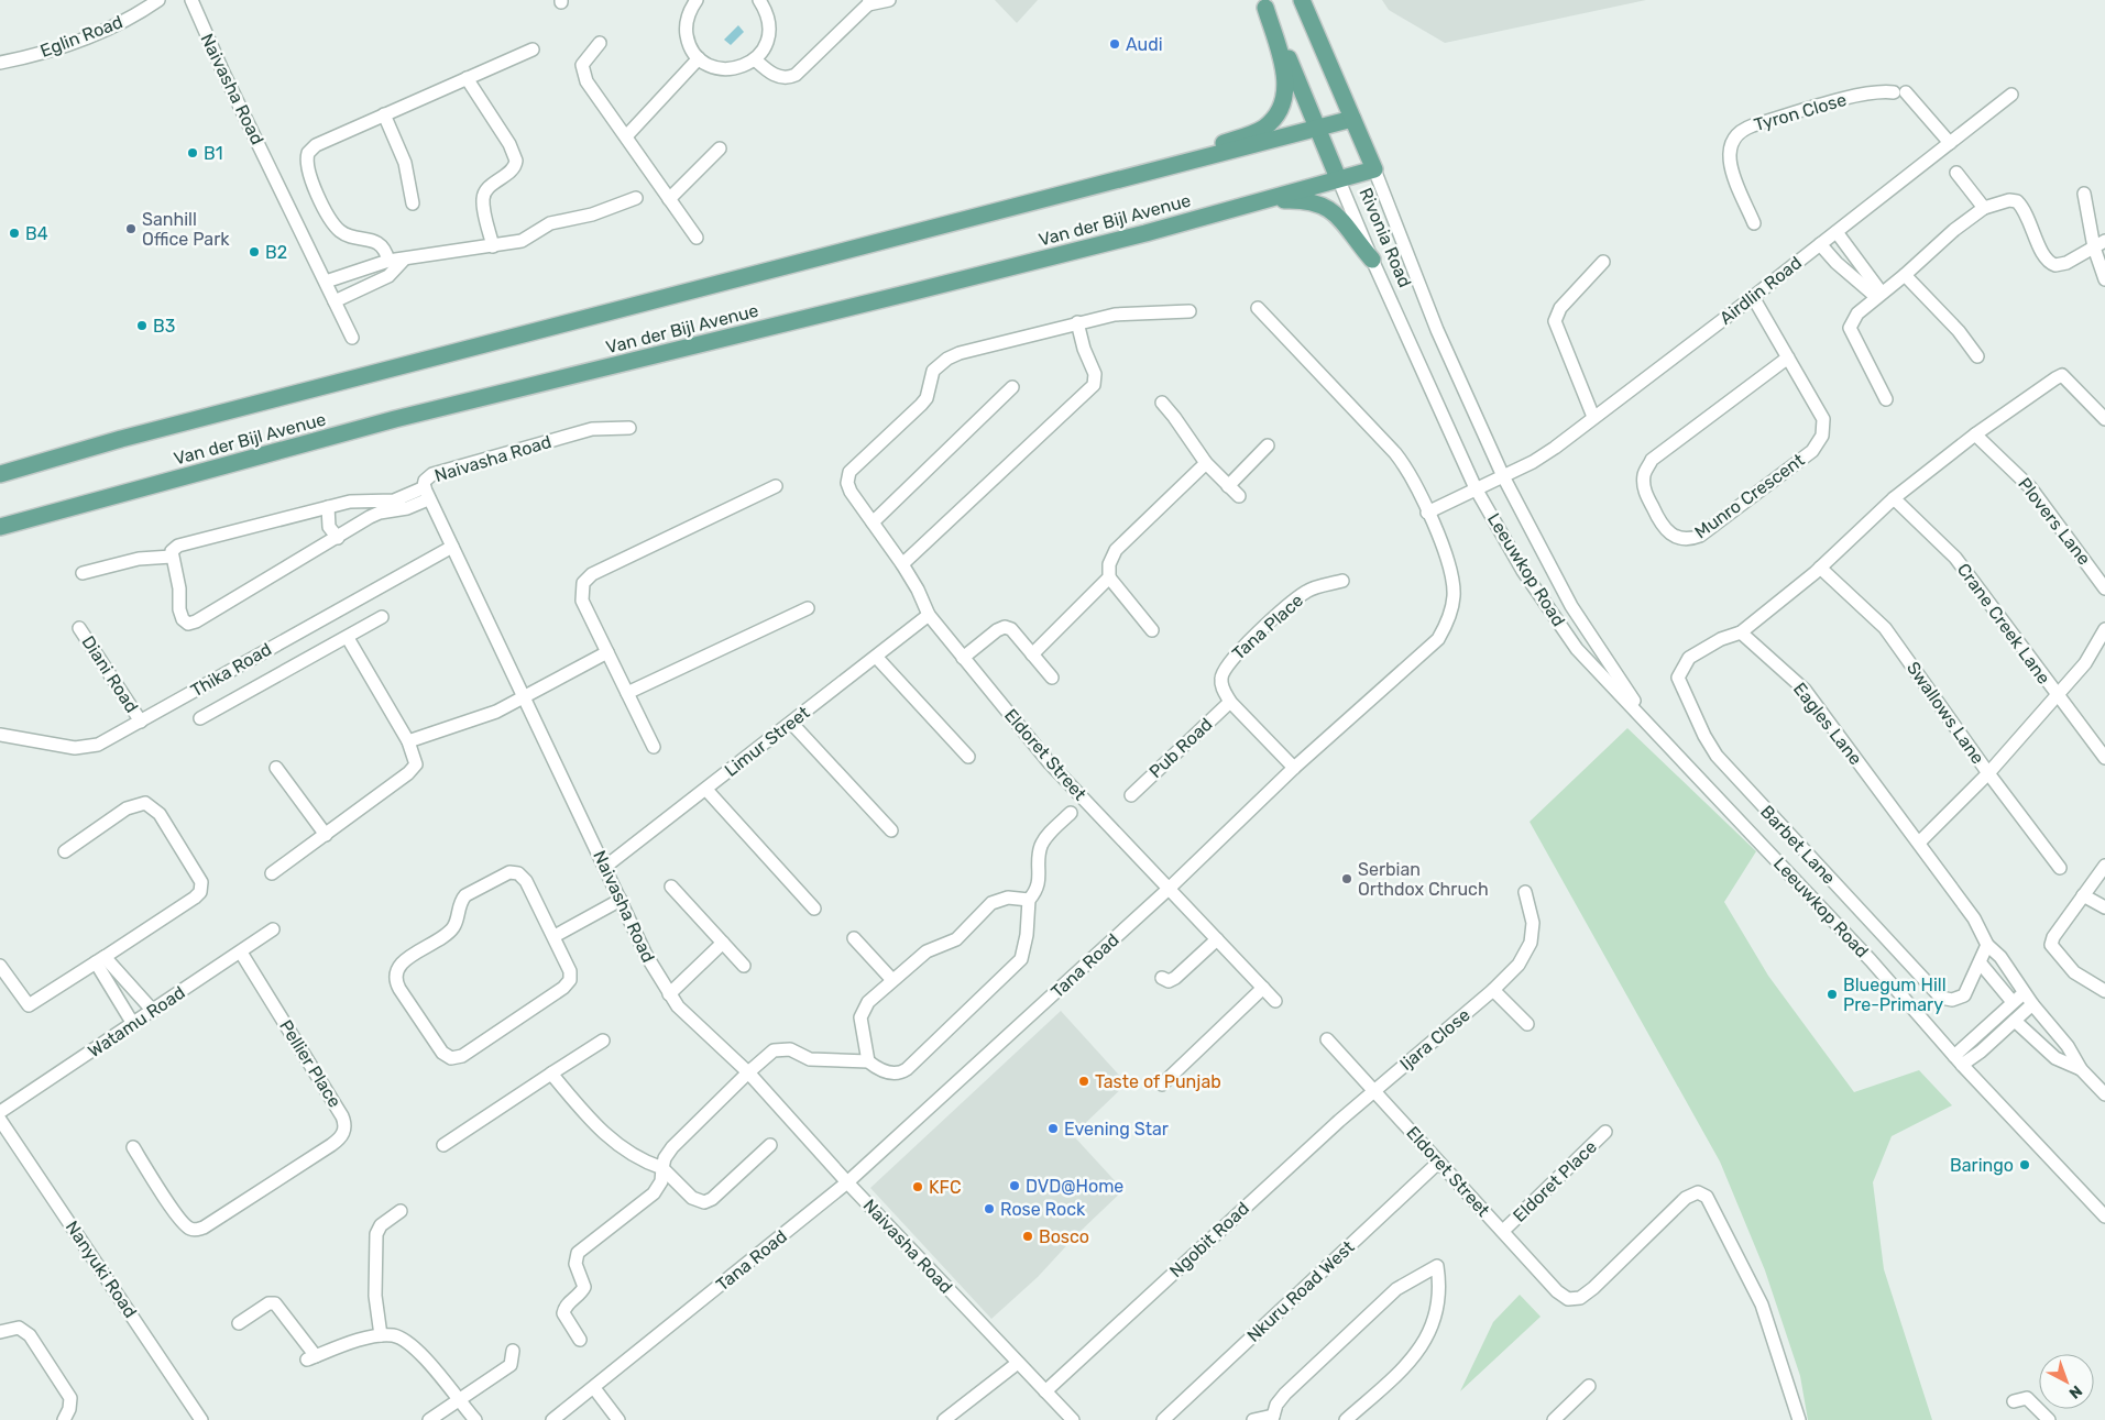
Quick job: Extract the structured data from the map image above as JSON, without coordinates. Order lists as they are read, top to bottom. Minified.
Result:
{"streets":{"main road":["Van der Bijl Avenue","Rivonia Road"],"street":["Eglin Road","Naivasha Road","Tyron Close","Airdlin Road","Munro Crescent","Plovers Lane","Leeuwkop Road","Crane Creek Lane","Tana Place","Thika Road","Diani Road","Swallows Lane","Eagles Lane","Limur Street","Pub Road","Eldoret Street","Barbet Lane","Tana Road","Watamu Road","Ijara Close","Pellier Place","Eldoret Place","Ngobit Road","Nanyuki Road","Nkuru Road West"]},"crossings":[["Naivasha Road","Thika Road"],["Naivasha Road","Limur Street"],["Naivasha Road","Tana Road"],["Naivasha Road","Ngobit Road"],["Tyron Close","Airdlin Road"],["Van der Bijl Avenue","Rivonia Road"],["Rivonia Road","Airdlin Road"],["Rivonia Road","Leeuwkop Road"],["Airdlin Road","Munro Crescent"],["Airdlin Road","Leeuwkop Road"],["Tana Place","Pub Road"],["Tana Place","Tana Road"],["Thika Road","Diani Road"],["Eagles Lane","Barbet Lane"],["Limur Street","Eldoret Street"],["Eldoret Street","Tana Road"],["Eldoret Street","Ijara Close"],["Eldoret Street","Eldoret Place"],["Eldoret Street","Ngobit Road"],["Eldoret Street","Nkuru Road West"],["Watamu Road","Pellier Place"],["Ijara Close","Ngobit Road"]],"places":["Audi","B1","Sanhill Office Park","B4","B2","B3","Serbian Orthdox Chruch","Bluegum Hill Pre-Primary","Taste of Punjab","Evening Star","Baringo","DVD@Home","KFC","Rose Rock","Bosco"],"north":"bottom right"}
